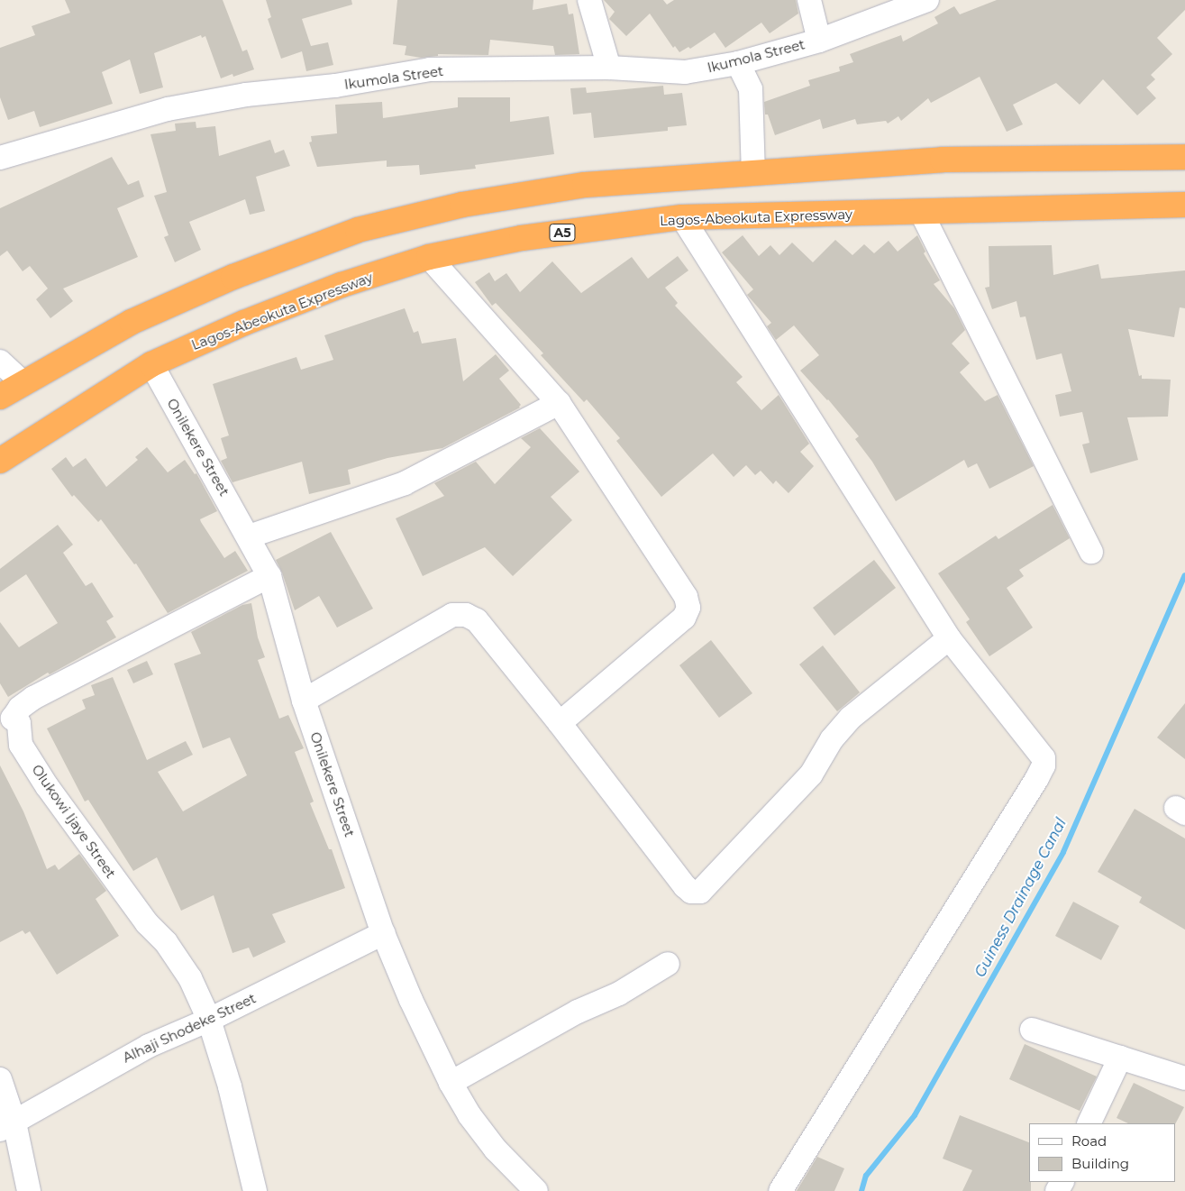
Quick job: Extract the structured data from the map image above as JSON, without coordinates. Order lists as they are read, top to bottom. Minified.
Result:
{"streets":{"highway":["Lagos-Abeokuta Expressway","A5"],"street":["Ikumola Street","Onilekere Street","Olukowi Ijaye Street","Alhaji Shodeke Street"]},"crossings":[["Lagos-Abeokuta Expressway","Onilekere Street"],["Onilekere Street","Olukowi Ijaye Street"],["Onilekere Street","Alhaji Shodeke Street"],["Olukowi Ijaye Street","Alhaji Shodeke Street"]],"water":["Guiness Drainage Canal"],"legend":["Road","Building"]}
